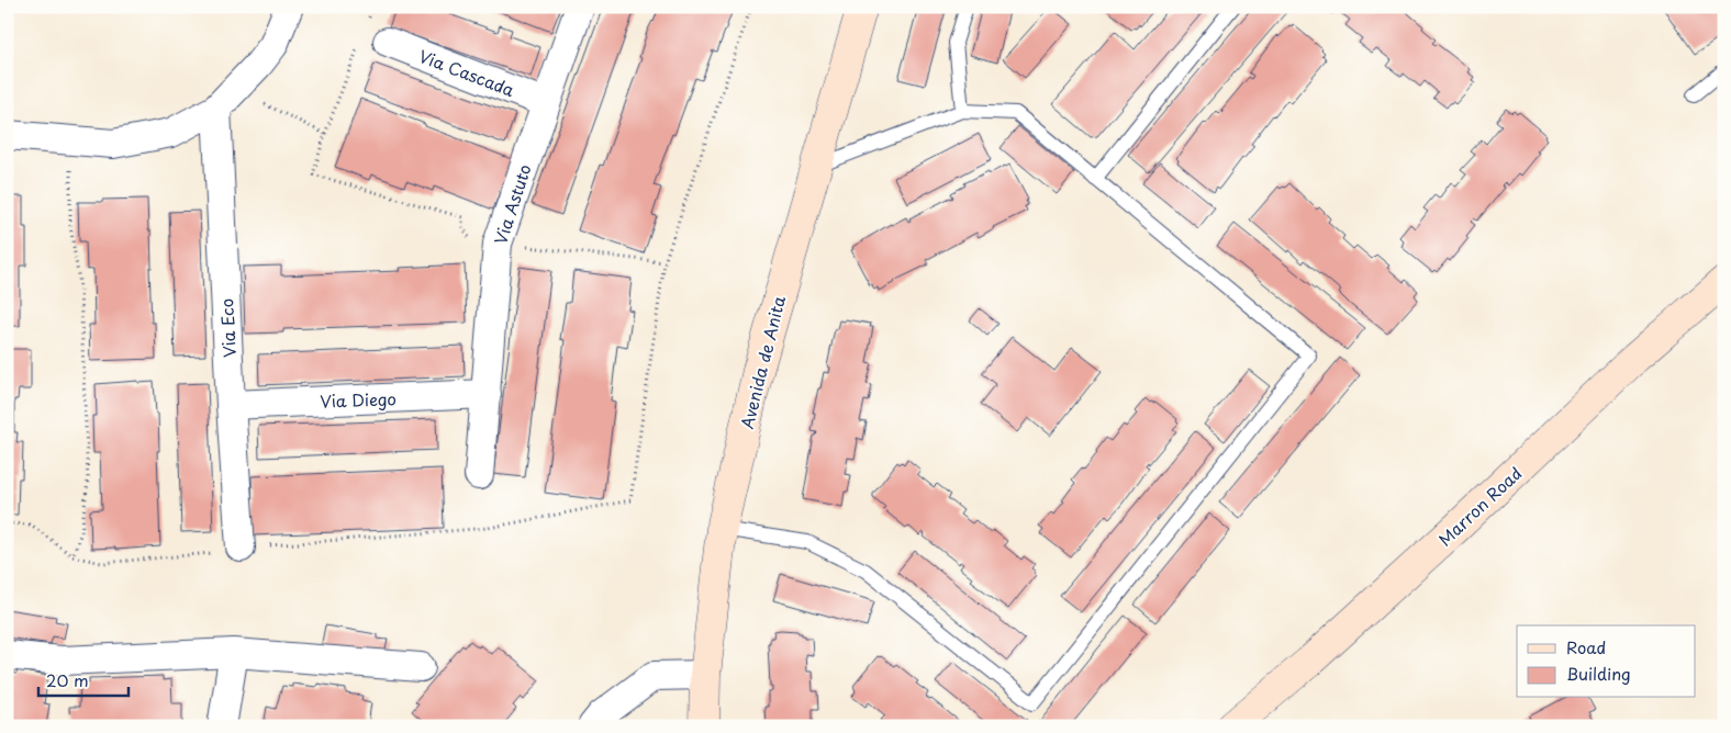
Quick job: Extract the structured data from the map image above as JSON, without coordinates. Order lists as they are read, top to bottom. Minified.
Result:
{"streets":{"street":["Via Cascada","Via Astuto","Via Eco","Avenida de Anita","Via Diego","Marron Road"]},"crossings":[["Via Cascada","Via Astuto"],["Via Astuto","Via Diego"],["Via Eco","Via Diego"]],"legend":["Road","Building"],"scale_bar":"20 m"}
